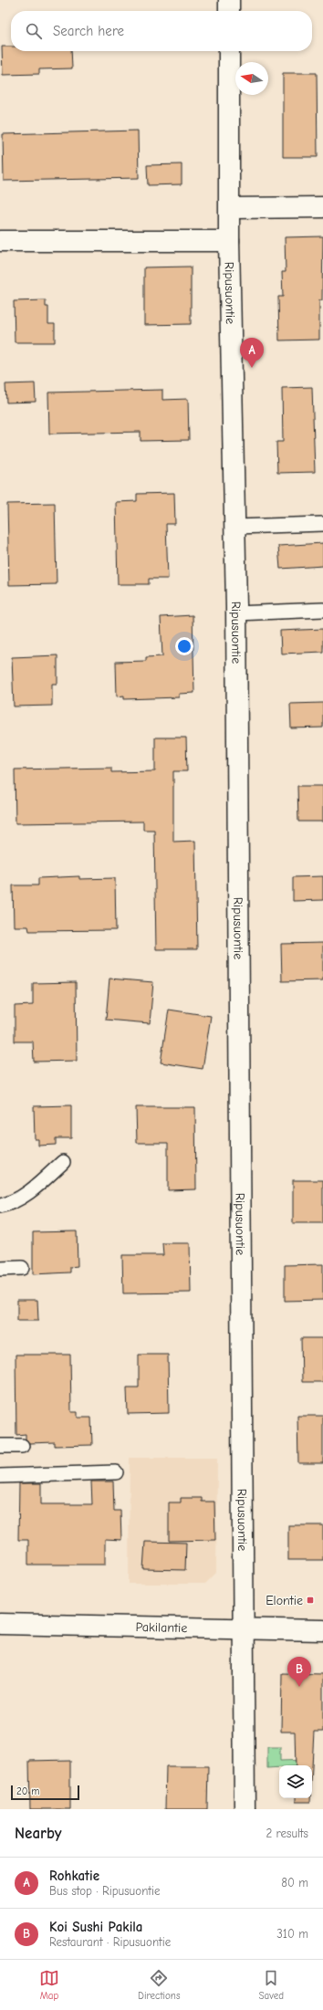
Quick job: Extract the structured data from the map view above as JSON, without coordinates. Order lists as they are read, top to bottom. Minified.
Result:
{"streets":{"street":["Ripusuontie","Pakilantie"]},"crossings":[["Ripusuontie","Pakilantie"]],"places":{"transit":["Elontie"]},"scale_bar":"20 m","north":"left","page":{"search":"Search here","pins":["A","B"],"scale":"20 m","heading":["Nearby","2 results"],"list":[{"mark":"A","name":"Rohkatie","note":"Bus stop · Ripusuontie","value":"80 m"},{"mark":"B","name":"Koi Sushi Pakila","note":"Restaurant · Ripusuontie","value":"310 m"}],"nav":["Map","Directions","Saved"]}}
